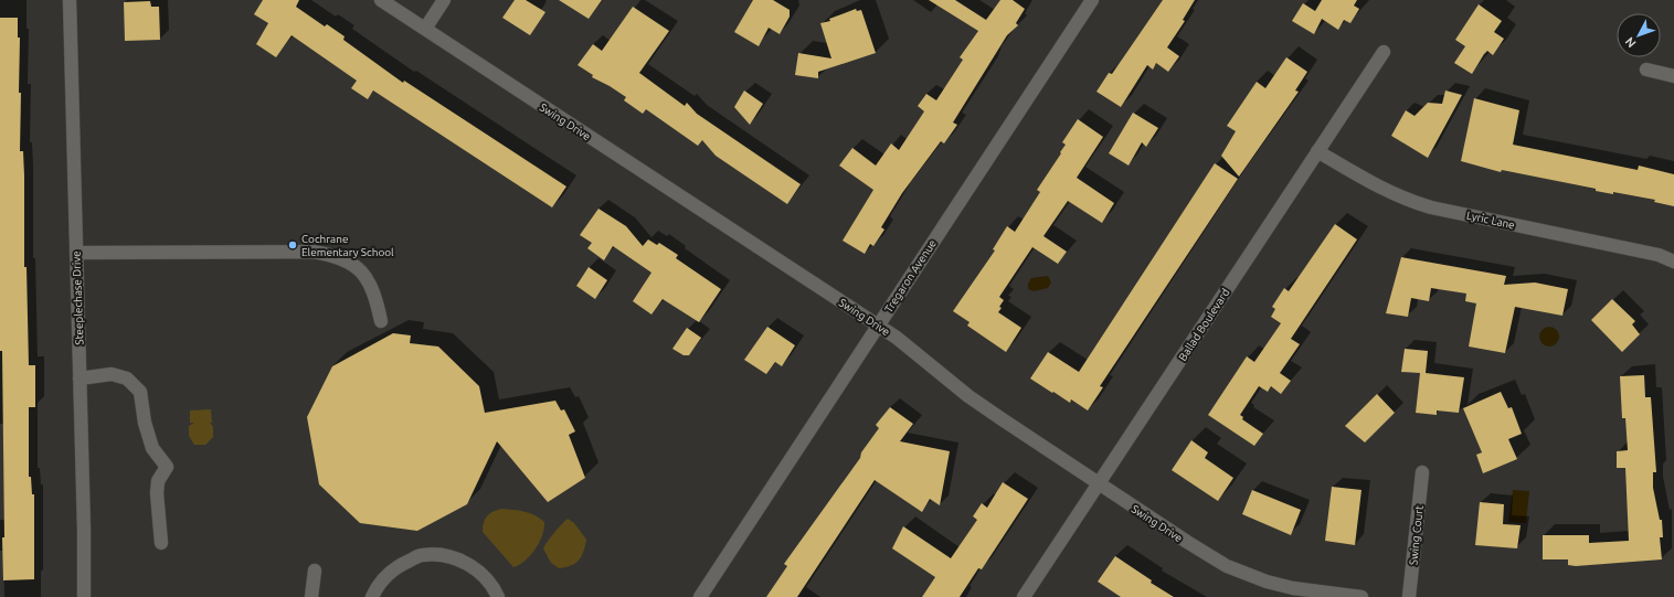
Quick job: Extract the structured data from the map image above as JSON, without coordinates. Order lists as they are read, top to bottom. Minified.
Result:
{"streets":{"street":["Swing Drive","Lyric Lane","Tregaron Avenue","Steeplechase Drive","Ballad Boulevard","Swing Court"]},"crossings":[["Swing Drive","Tregaron Avenue"],["Swing Drive","Ballad Boulevard"],["Lyric Lane","Ballad Boulevard"]],"places":["Cochrane Elementary School"],"north":"bottom left"}
